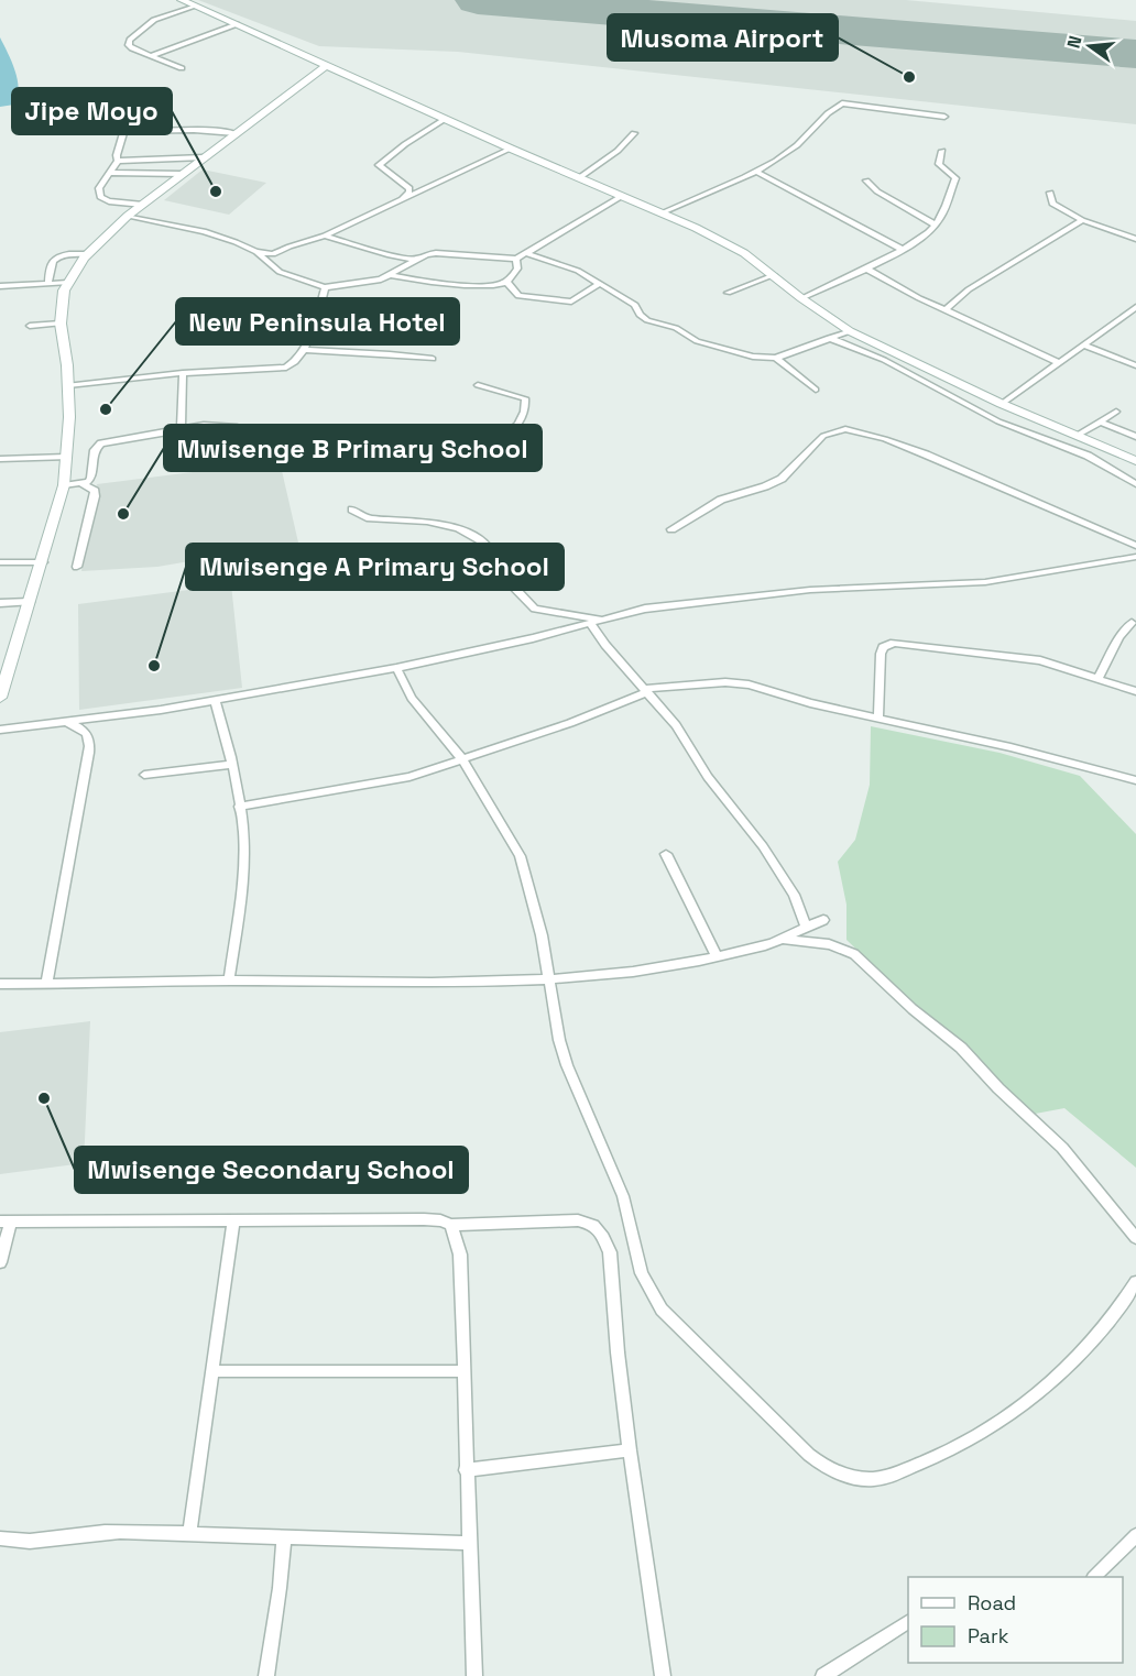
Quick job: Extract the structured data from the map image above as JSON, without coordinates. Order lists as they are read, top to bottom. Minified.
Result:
{"places":["Musoma Airport","Jipe Moyo","New Peninsula Hotel","Mwisenge B Primary School","Mwisenge A Primary School","Mwisenge Secondary School"],"legend":["Road","Park"],"north":"left"}
